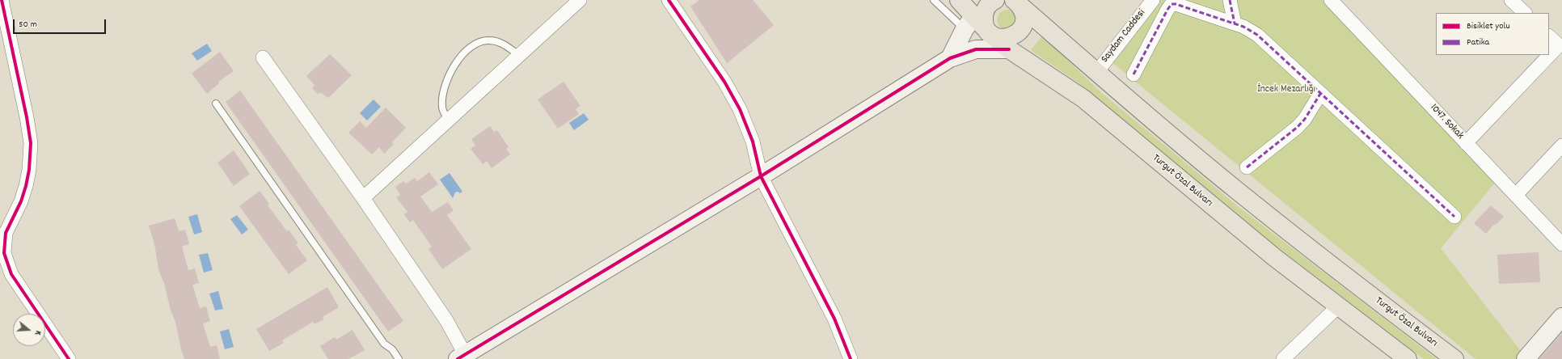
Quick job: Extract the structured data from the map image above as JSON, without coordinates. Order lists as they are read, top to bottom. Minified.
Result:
{"streets":{"main road":["Turgut Özal Bulvarı"],"street":["Saydam Caddesi","1047. Sokak"]},"crossings":[["Saydam Caddesi","Turgut Özal Bulvarı"]],"parks":["İncek Mezarlığı"],"legend":["Bisiklet yolu","Patika"],"scale_bar":"50 m","north":"right"}
